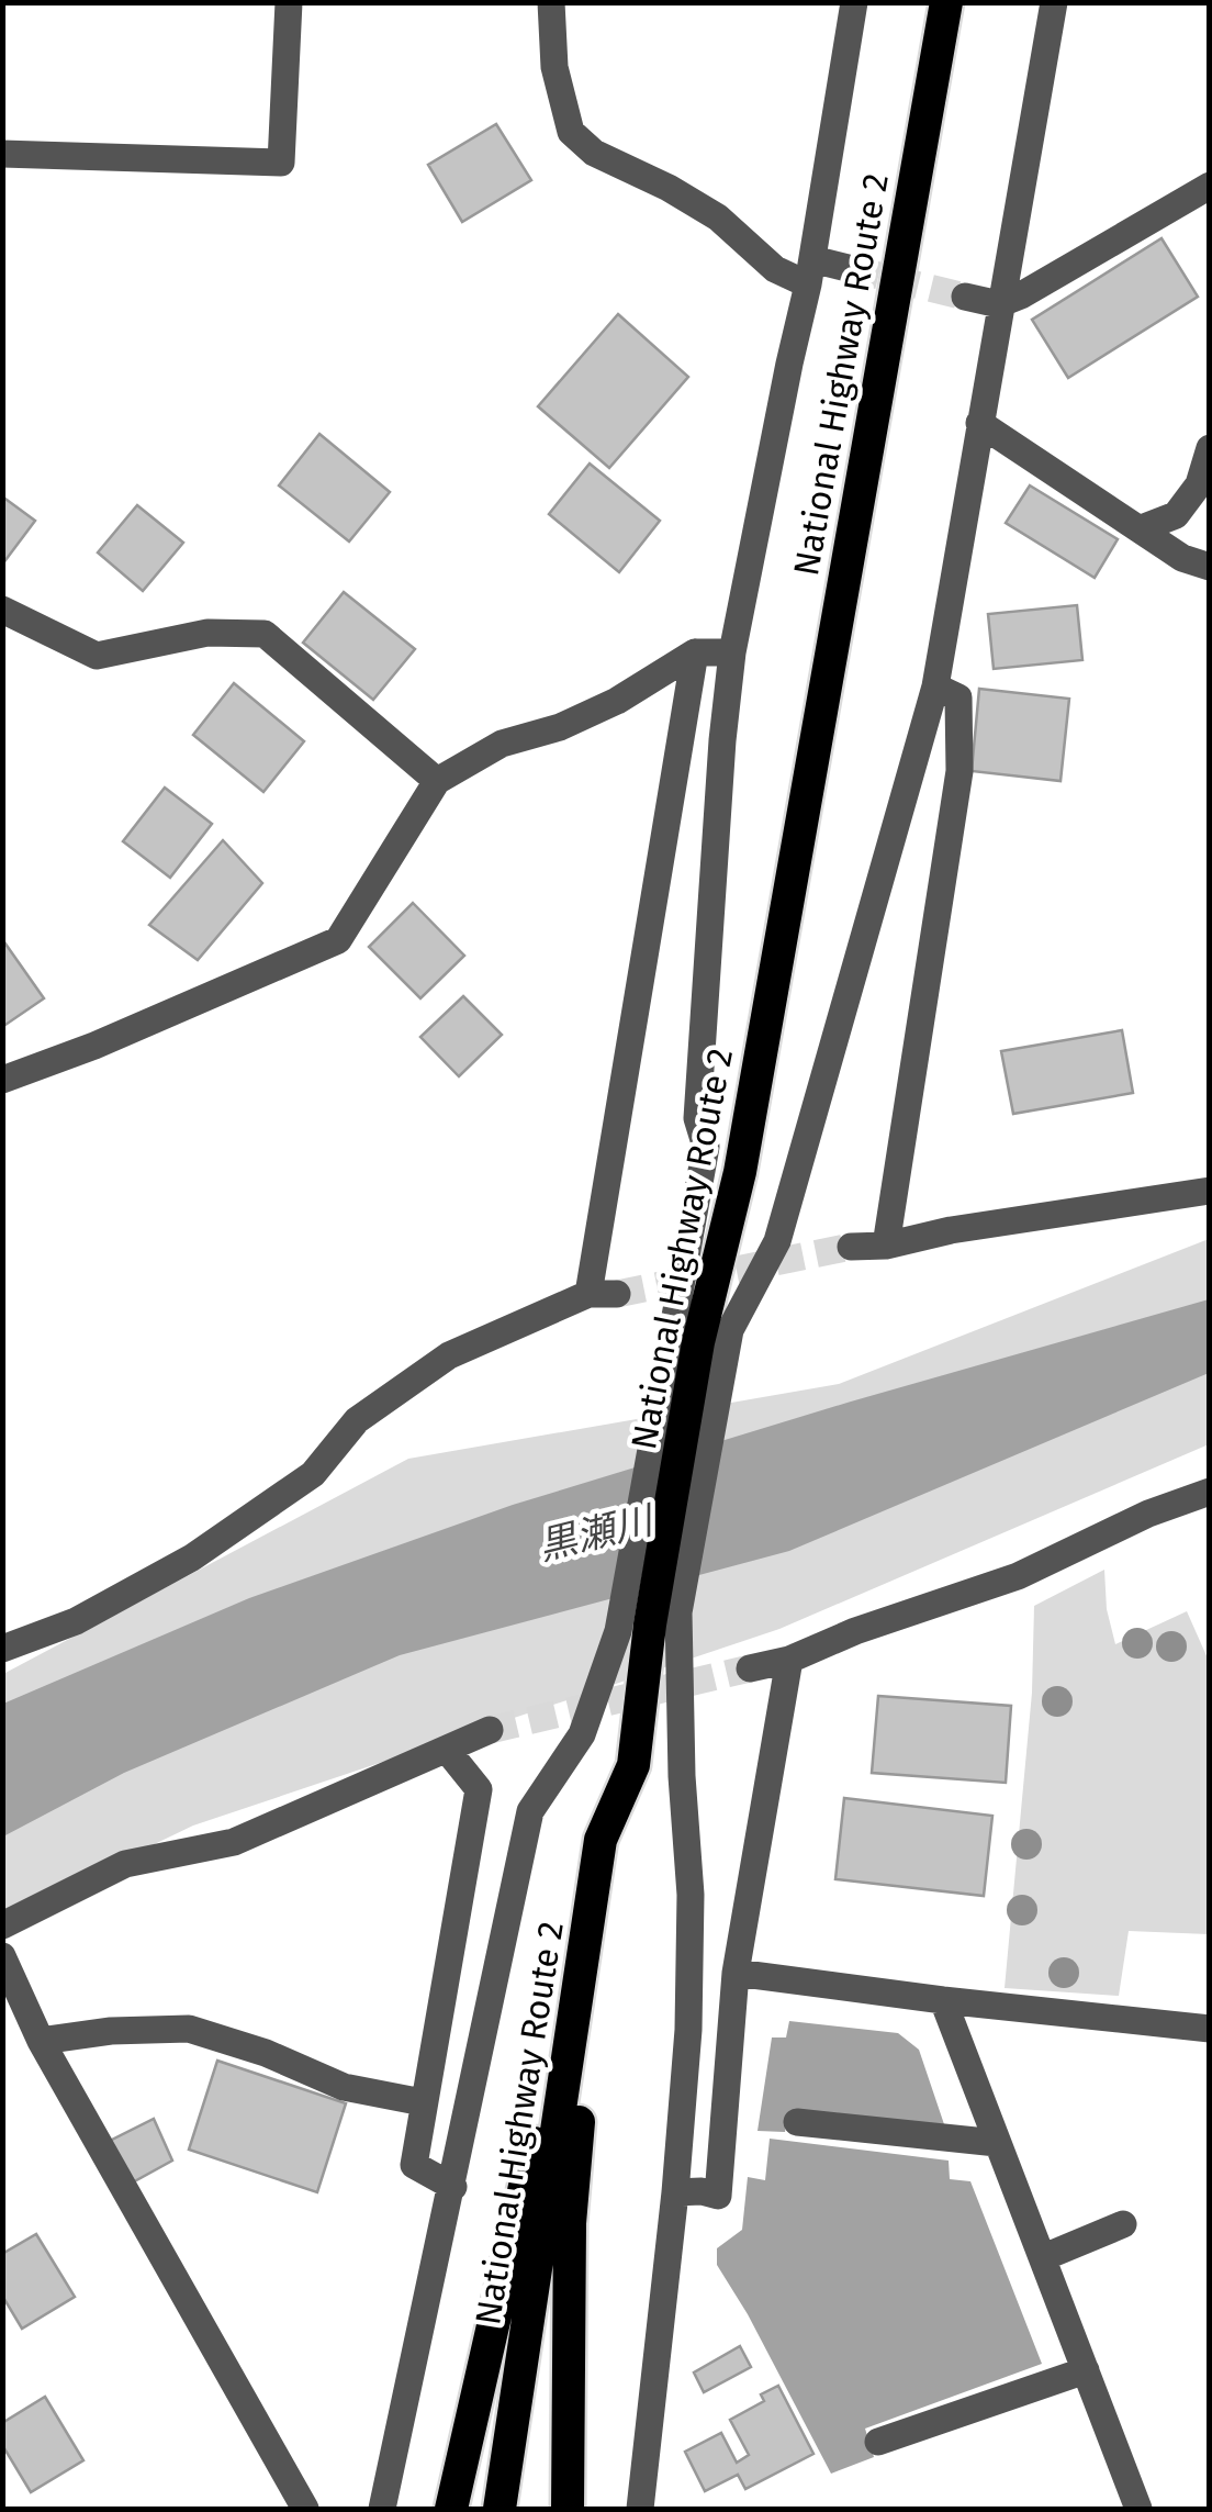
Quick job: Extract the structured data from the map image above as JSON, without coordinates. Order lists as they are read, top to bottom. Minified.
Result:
{"streets":{"highway":["National Highway Route 2"]},"water":["黒瀬川"]}
